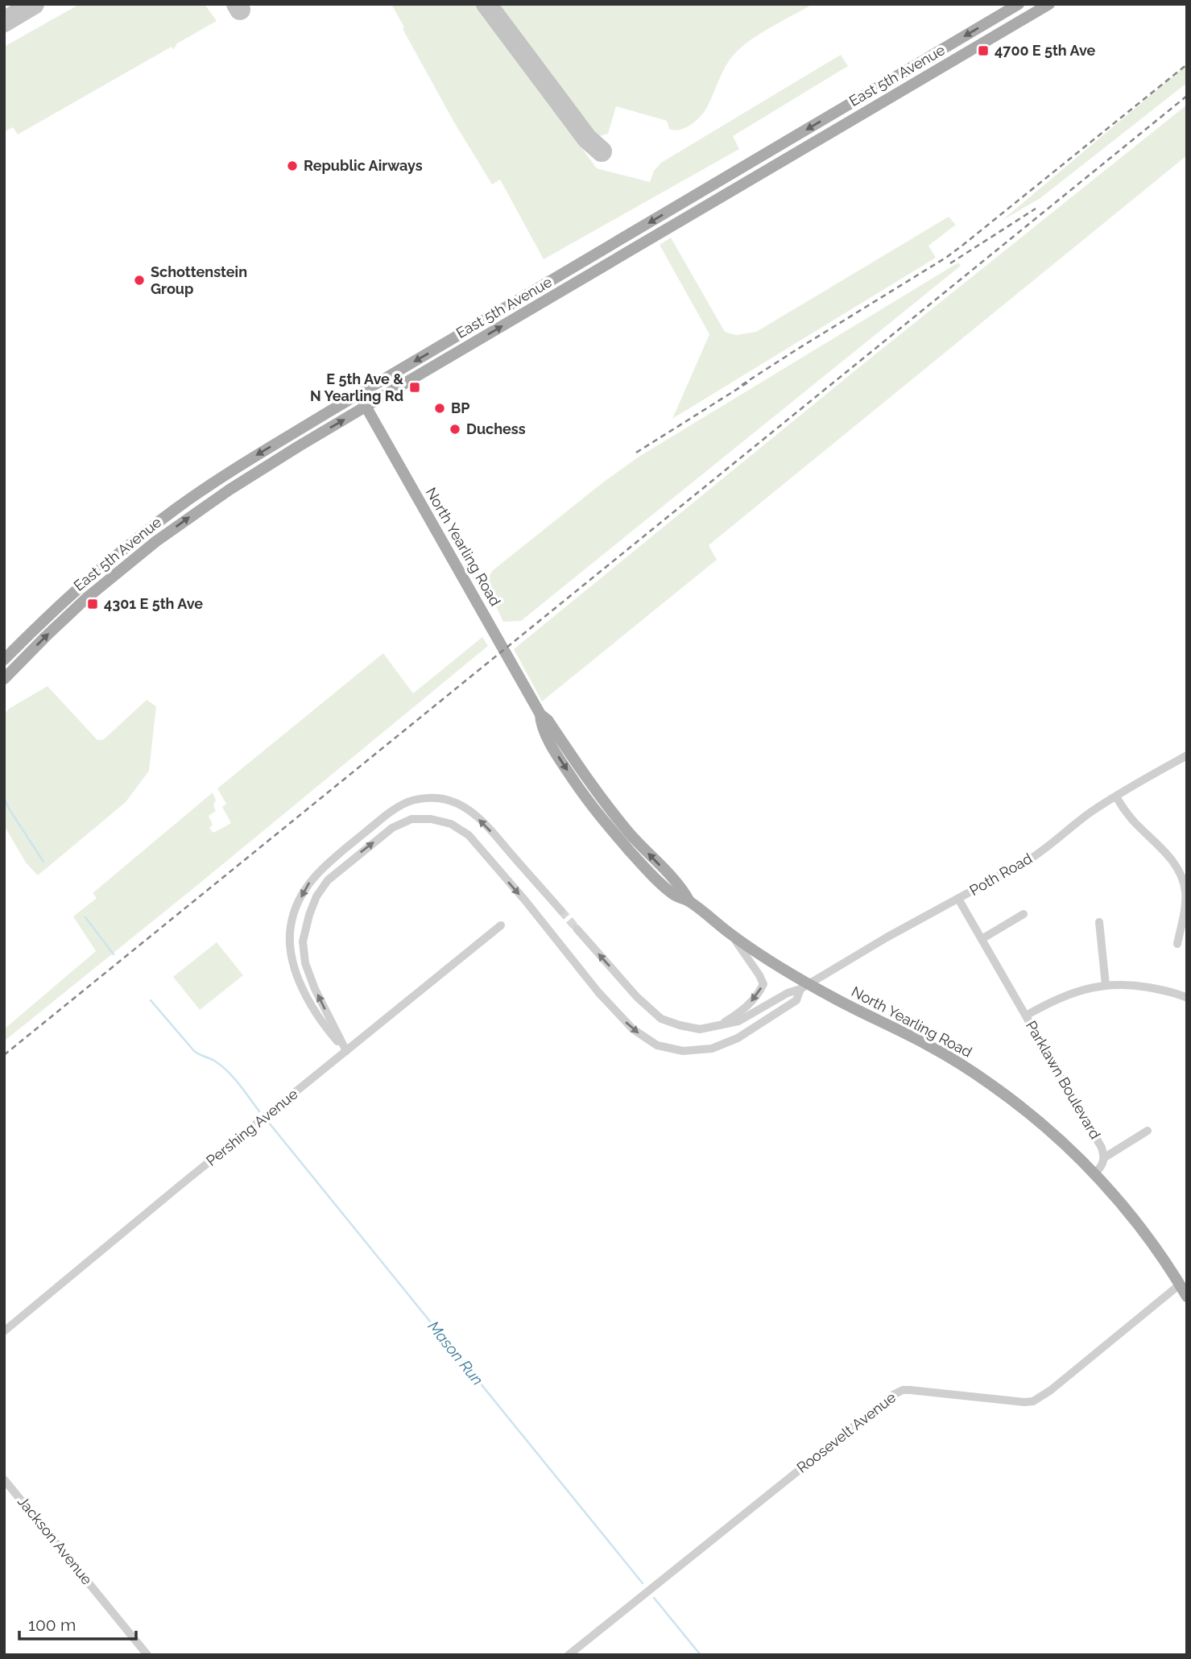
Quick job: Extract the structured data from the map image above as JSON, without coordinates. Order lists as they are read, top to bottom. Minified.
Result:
{"streets":{"main road":["East 5th Avenue","North Yearling Road"],"street":["Poth Road","Parklawn Boulevard","Pershing Avenue","Roosevelt Avenue","Jackson Avenue"]},"crossings":[["East 5th Avenue","North Yearling Road"],["North Yearling Road","Poth Road"],["North Yearling Road","Parklawn Boulevard"],["North Yearling Road","Roosevelt Avenue"],["Poth Road","Parklawn Boulevard"]],"water":["Mason Run"],"places":{"transit":["4700 E 5th Ave","E 5th Ave & N Yearling Rd","4301 E 5th Ave"],"other":["Republic Airways","Schottenstein Group","BP","Duchess"]},"scale_bar":"100 m"}
